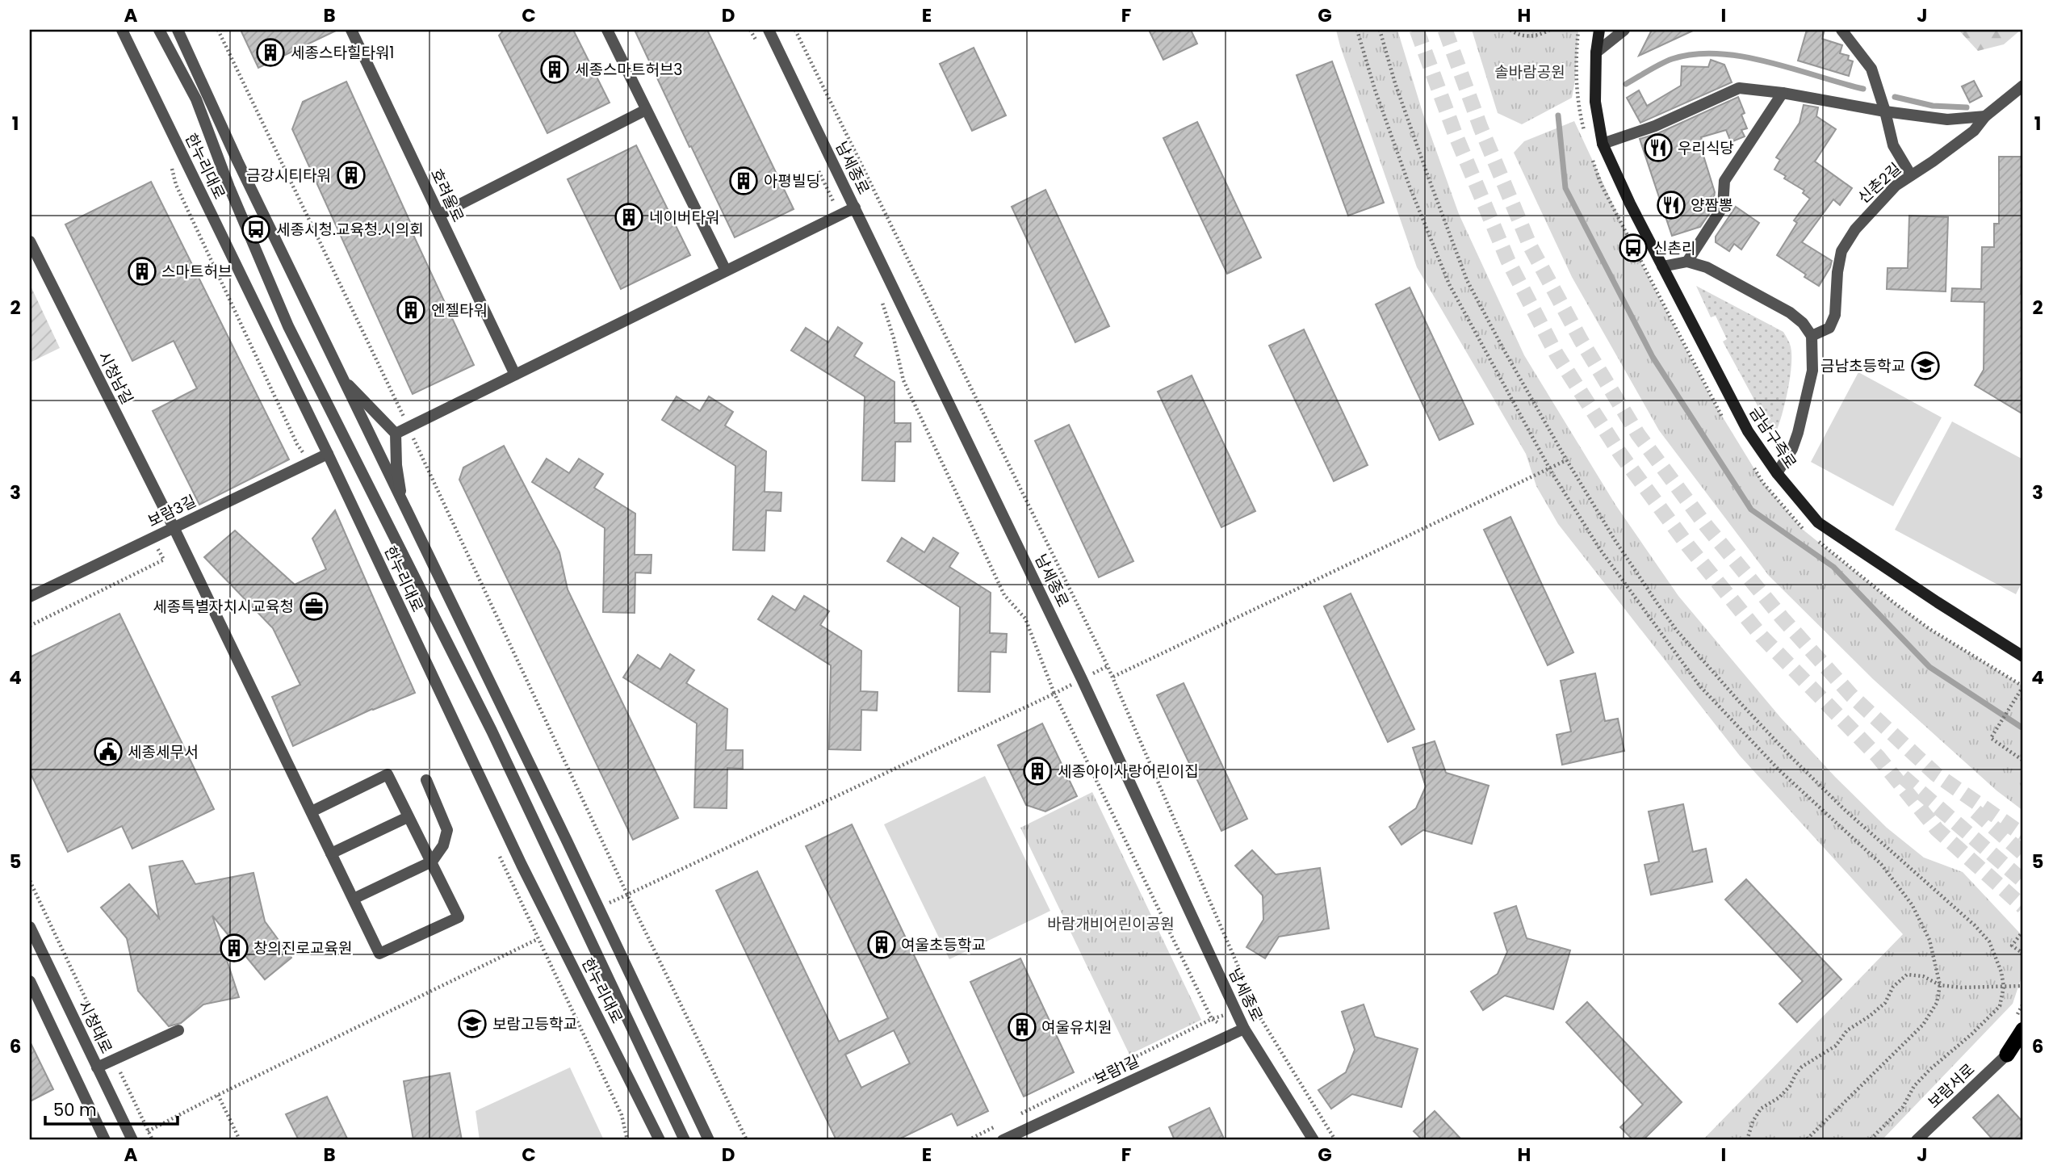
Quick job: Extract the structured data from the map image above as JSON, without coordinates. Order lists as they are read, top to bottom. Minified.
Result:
{"streets":{"main road":["금남구즉로"],"street":["한누리대로","남세종로","신촌2길","호려울로","시청남길","보람3길","시청대로","보람1길","보람서로"]},"crossings":[["한누리대로","보람3길"],["남세종로","보람1길"],["시청남길","보람3길"]],"parks":["솔바람공원","바람개비어린이공원"],"places":{"building":["세종스타힐타워1","세종스마트허브3","금강시티타워","아평빌딩","네이버타워","스마트허브","엔젤타워","세종아이사랑어린이집","여울초등학교","창의진로교육원","여울유치원"],"restaurant":["우리식당","양짬뽕"],"bus stop":["세종시청.교육청.시의회","신촌리"],"school or university":["금남초등학교","보람고등학교"],"office":["세종특별자치시교육청"],"public building":["세종세무서"]},"scale_bar":"50 m","grid":{"columns":["A","B","C","D","E","F","G","H","I","J"],"rows":["1","2","3","4","5","6"]}}
